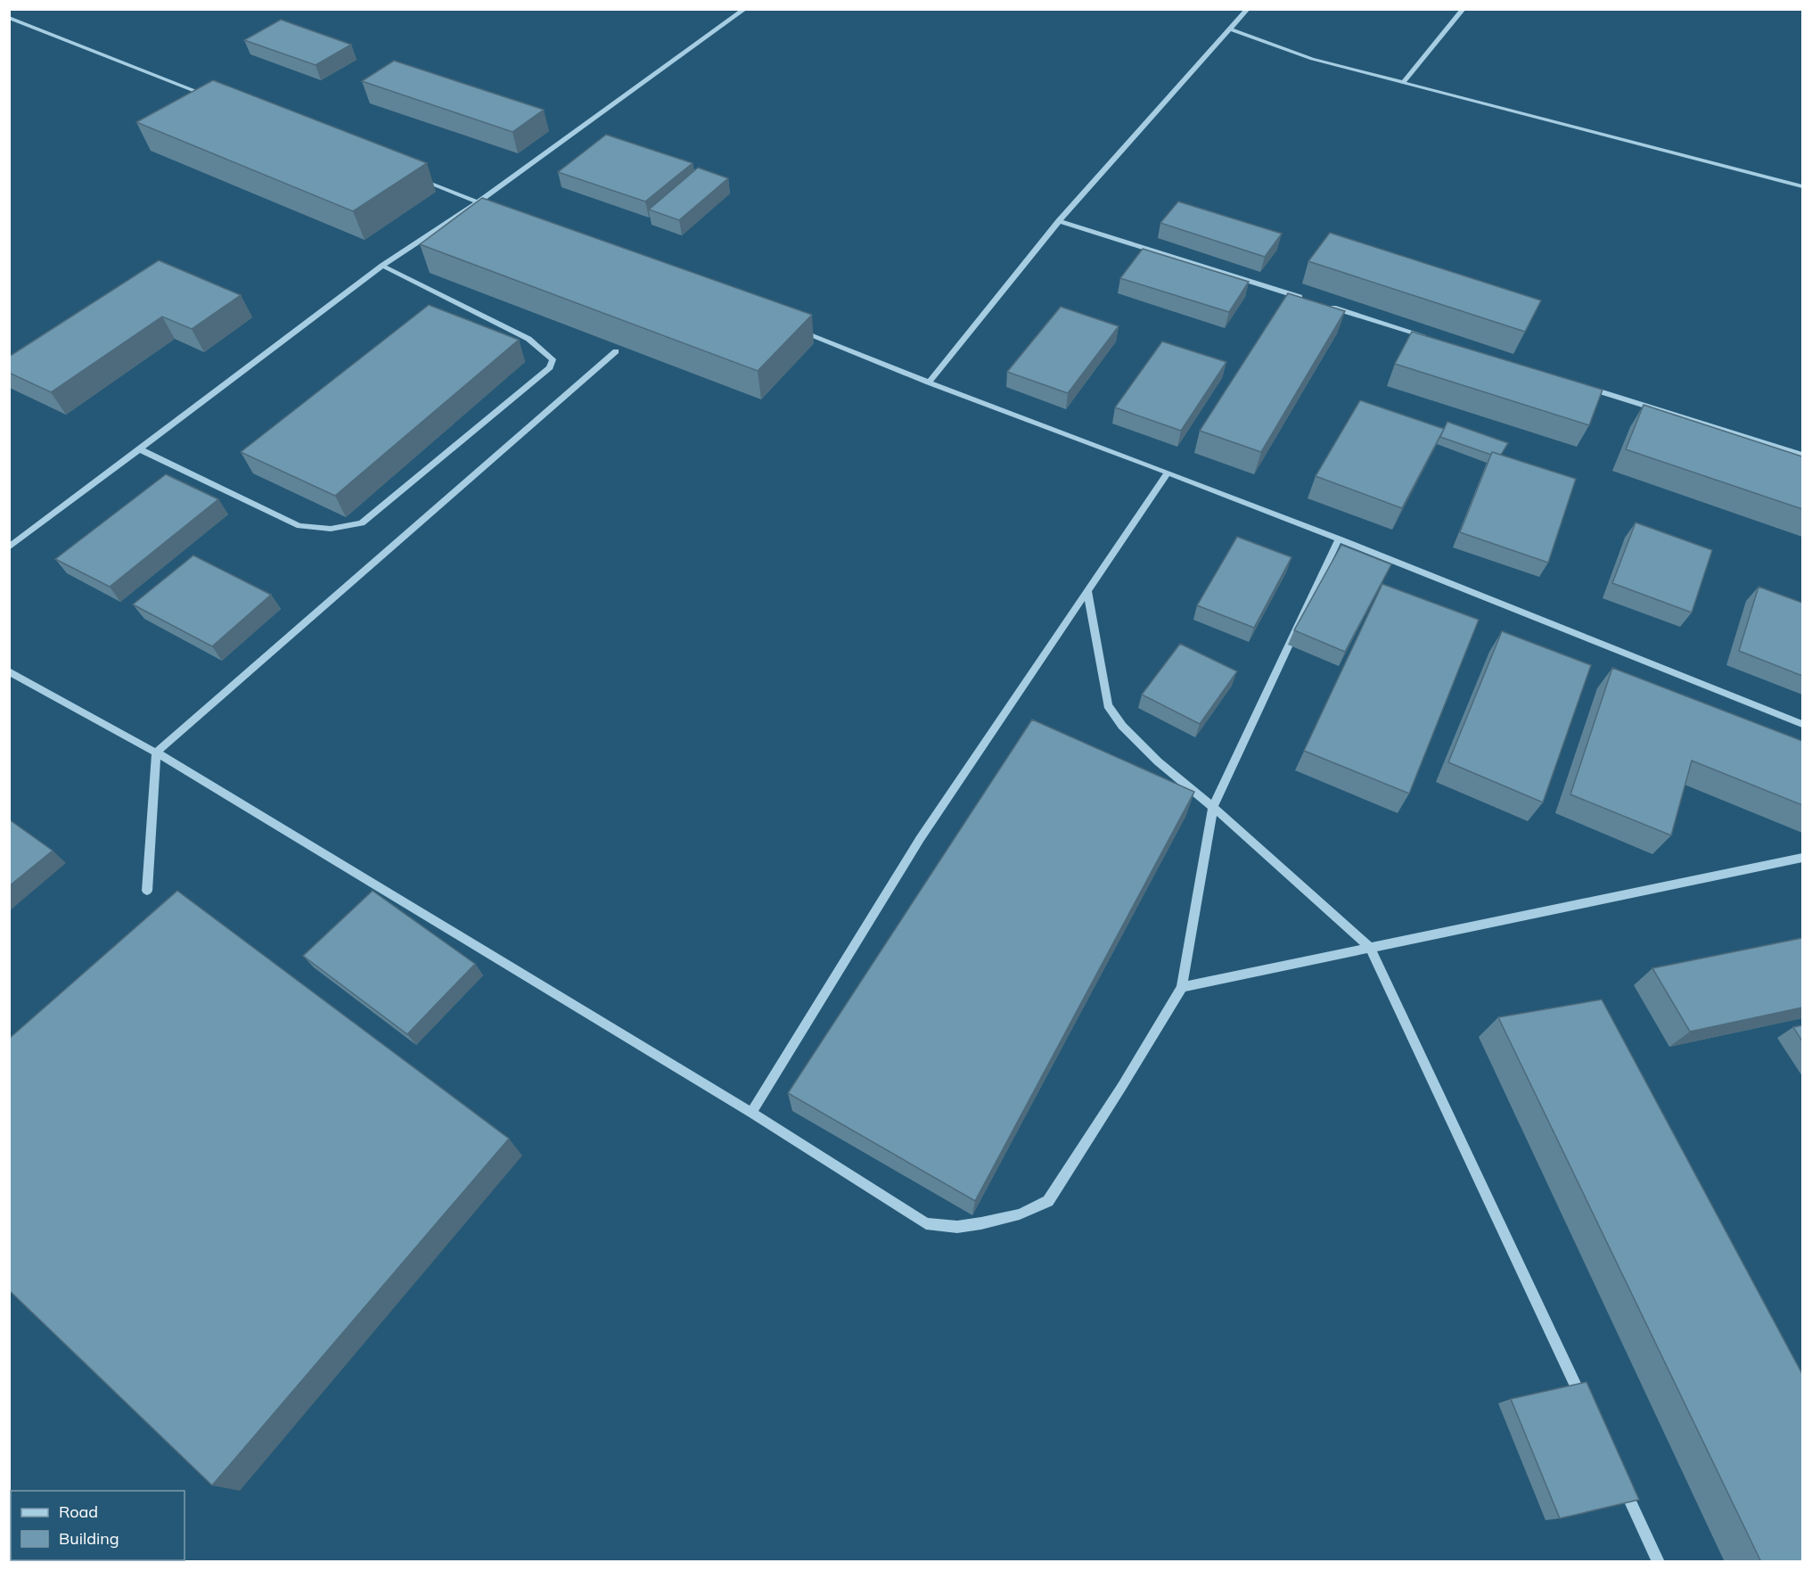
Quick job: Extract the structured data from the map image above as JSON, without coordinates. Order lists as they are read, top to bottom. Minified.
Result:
{"legend":["Road","Building"]}
